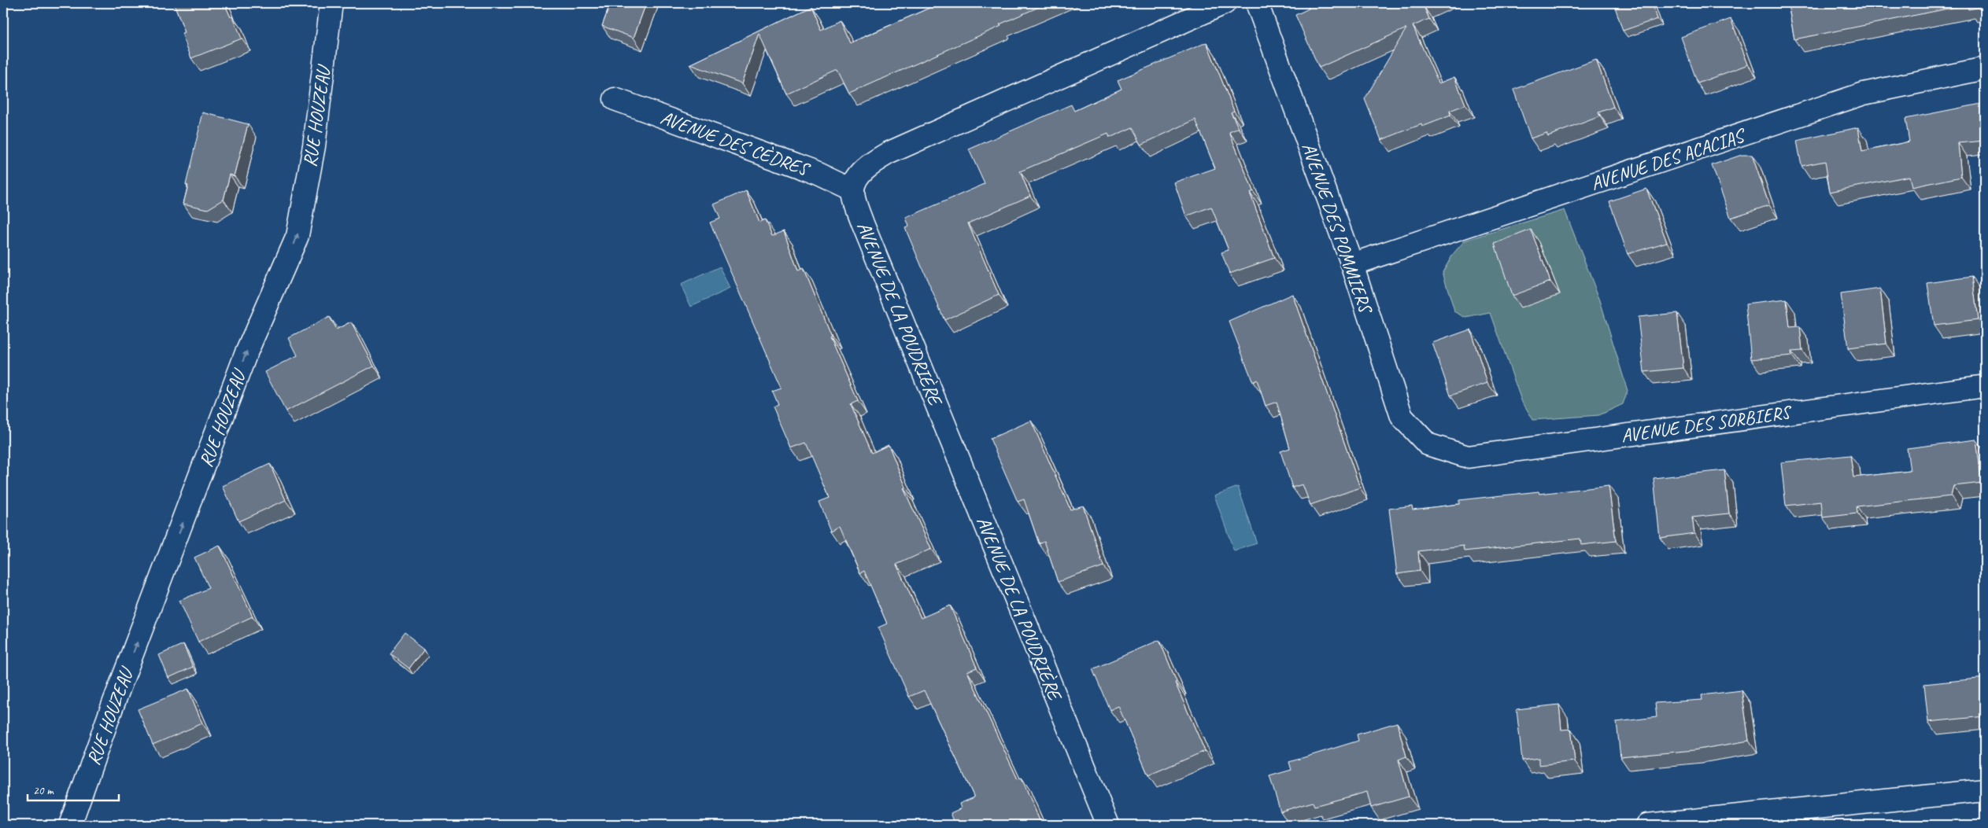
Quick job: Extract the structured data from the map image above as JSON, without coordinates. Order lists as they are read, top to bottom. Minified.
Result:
{"streets":{"street":["RUE HOUZEAU","AVENUE DES CÈDRES","AVENUE DES ACACIAS","AVENUE DES POMMIERS","AVENUE DE LA POUDRIÈRE","AVENUE DES SORBIERS"]},"crossings":[["AVENUE DES CÈDRES","AVENUE DE LA POUDRIÈRE"],["AVENUE DES ACACIAS","AVENUE DES POMMIERS"],["AVENUE DES POMMIERS","AVENUE DES SORBIERS"]],"one_way":["RUE HOUZEAU"],"scale_bar":"20 m"}
